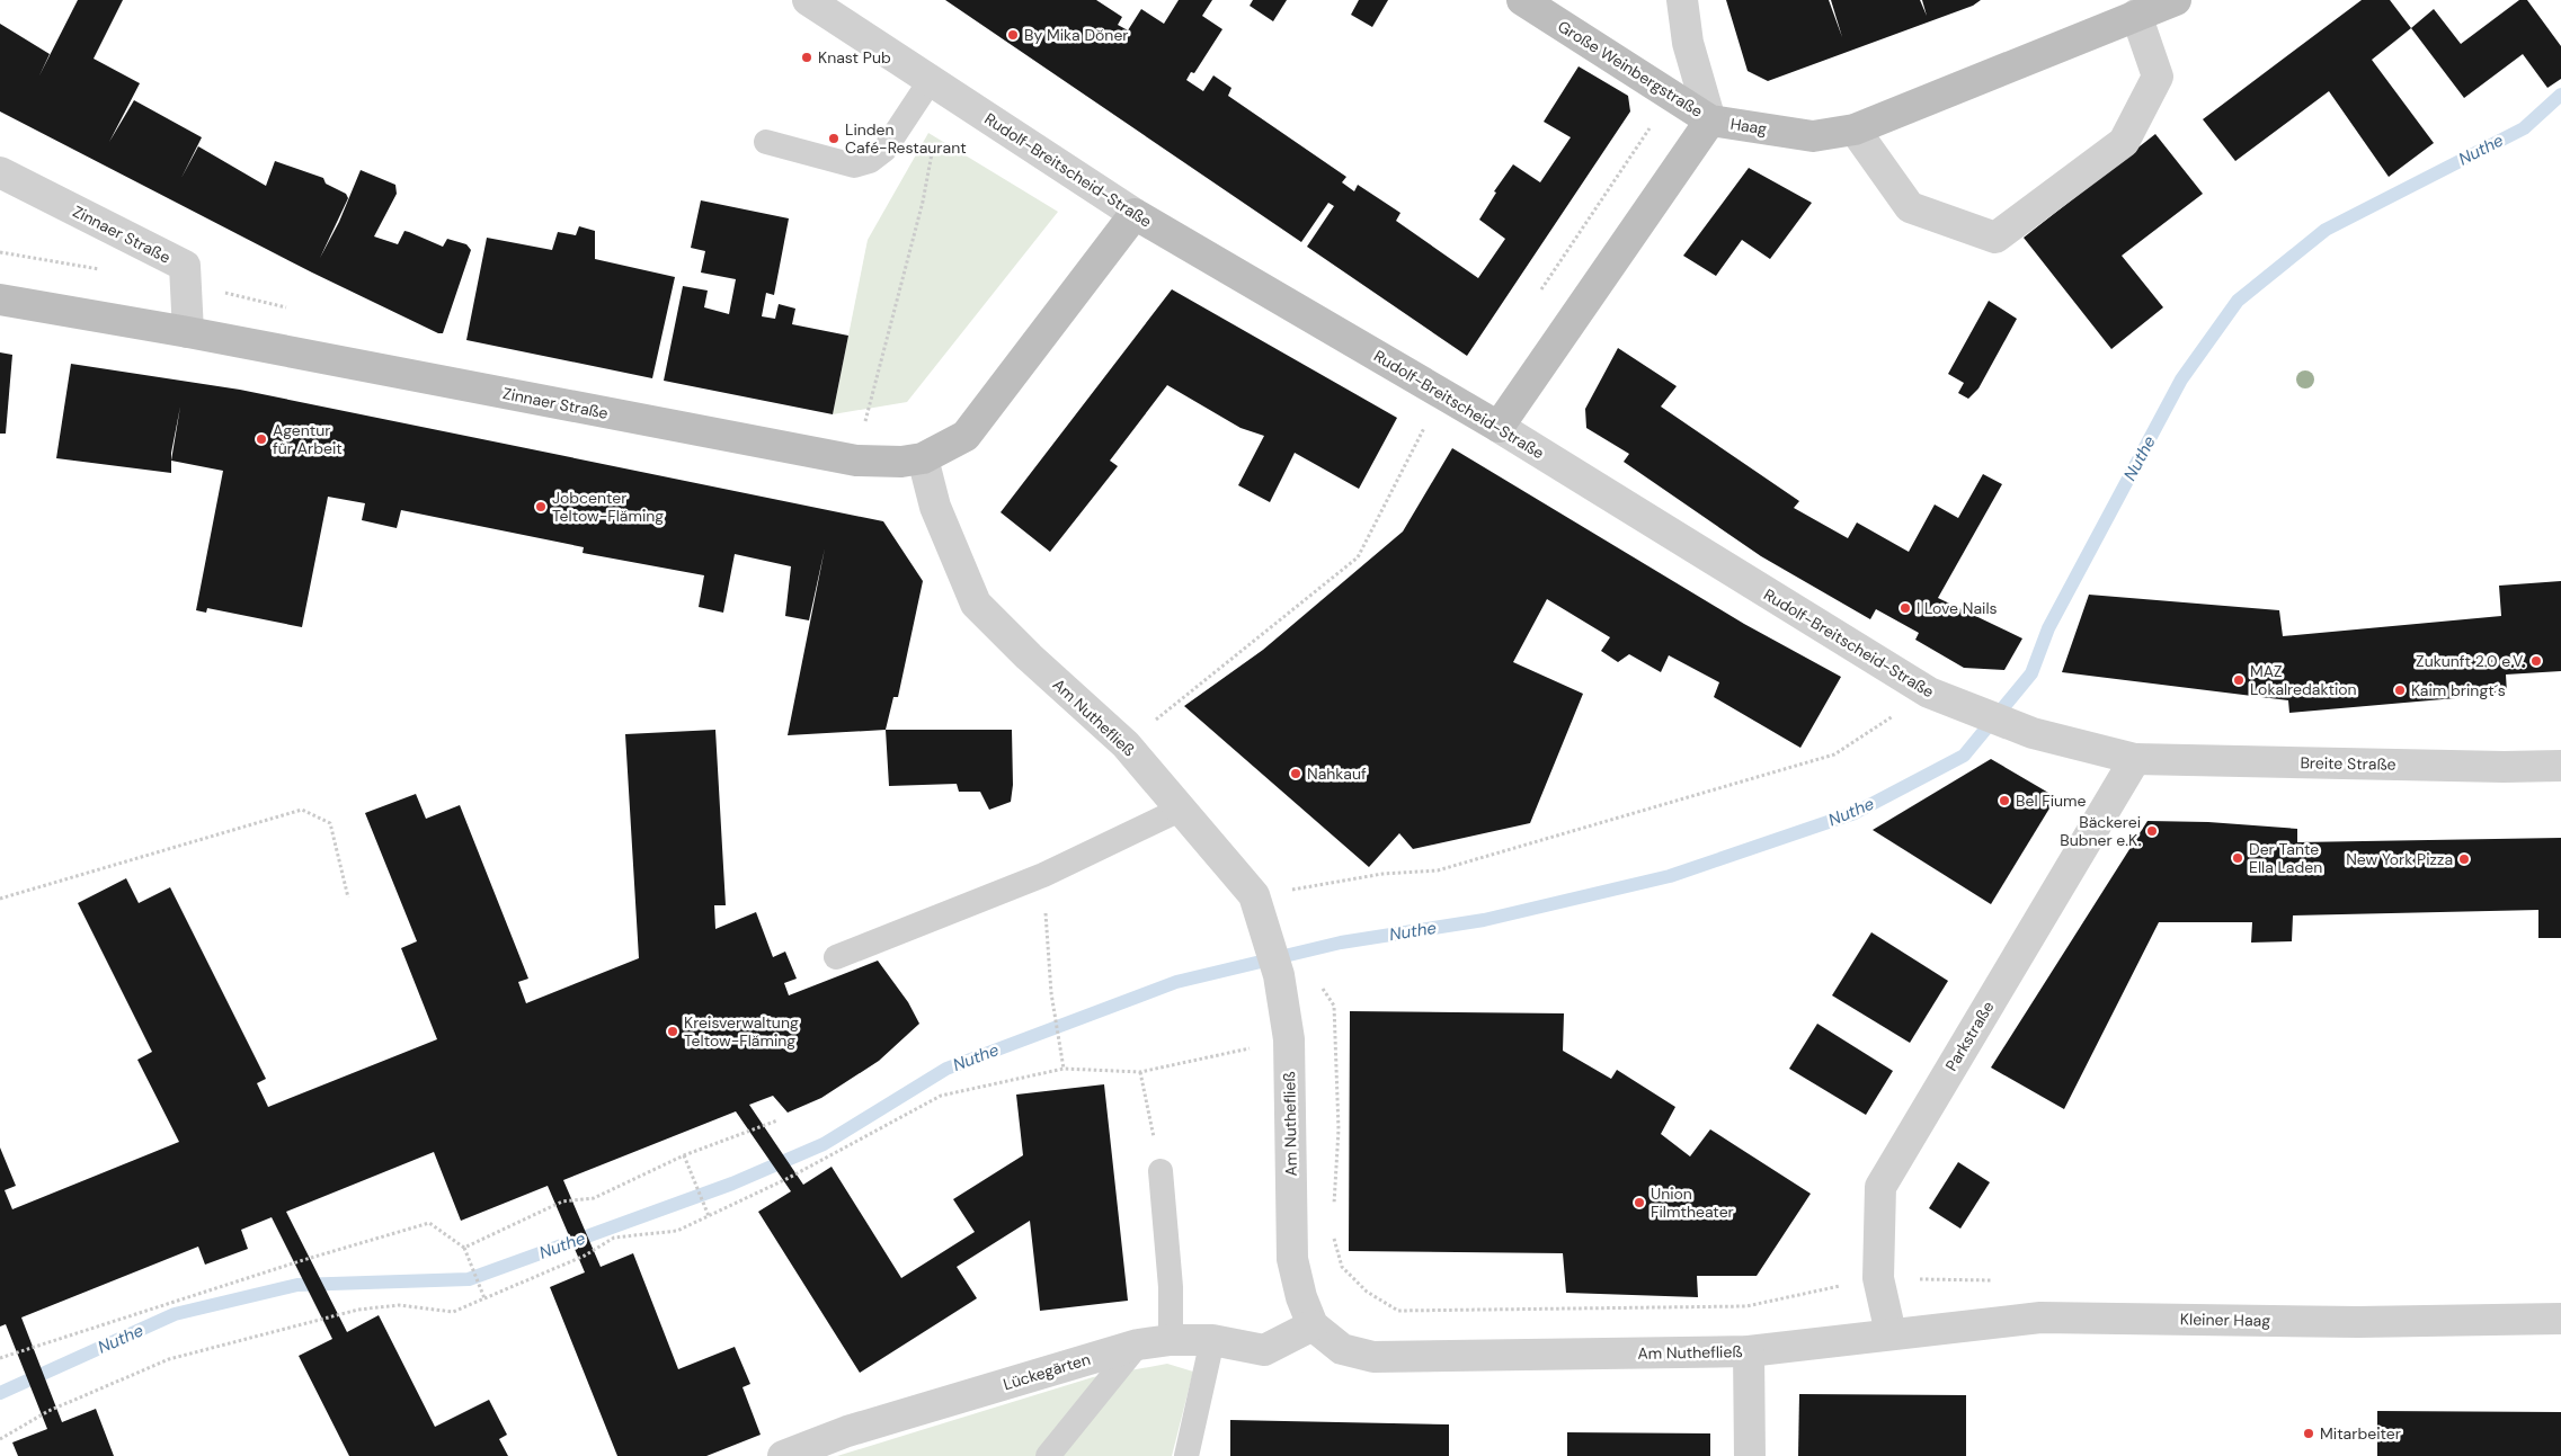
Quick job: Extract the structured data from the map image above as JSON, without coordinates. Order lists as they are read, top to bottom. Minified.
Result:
{"streets":{"main road":["Große Weinbergstraße","Haag","Rudolf-Breitscheid-Straße","Zinnaer Straße"],"street":["Am Nuthefließ","Breite Straße","Parkstraße","Kleiner Haag","Lückegärten"]},"crossings":[["Große Weinbergstraße","Haag"],["Haag","Rudolf-Breitscheid-Straße"],["Rudolf-Breitscheid-Straße","Breite Straße"],["Rudolf-Breitscheid-Straße","Parkstraße"],["Zinnaer Straße","Am Nuthefließ"],["Am Nuthefließ","Parkstraße"],["Am Nuthefließ","Kleiner Haag"],["Am Nuthefließ","Lückegärten"],["Breite Straße","Parkstraße"],["Parkstraße","Kleiner Haag"]],"water":["Nuthe"],"places":["By Mika Döner","Knast Pub","Linden Café-Restaurant","Agentur für Arbeit","Jobcenter Teltow-Fläming","I Love Nails","Zukunft 2.0 e.V.","MAZ Lokalredaktion","Kaim bringt´s","Nahkauf","Bel Fiume","Bäckerei Bubner e.K.","Der Tante Ella Laden","New York Pizza","Kreisverwaltung Teltow-Fläming","Union Filmtheater","Mitarbeiter"]}
